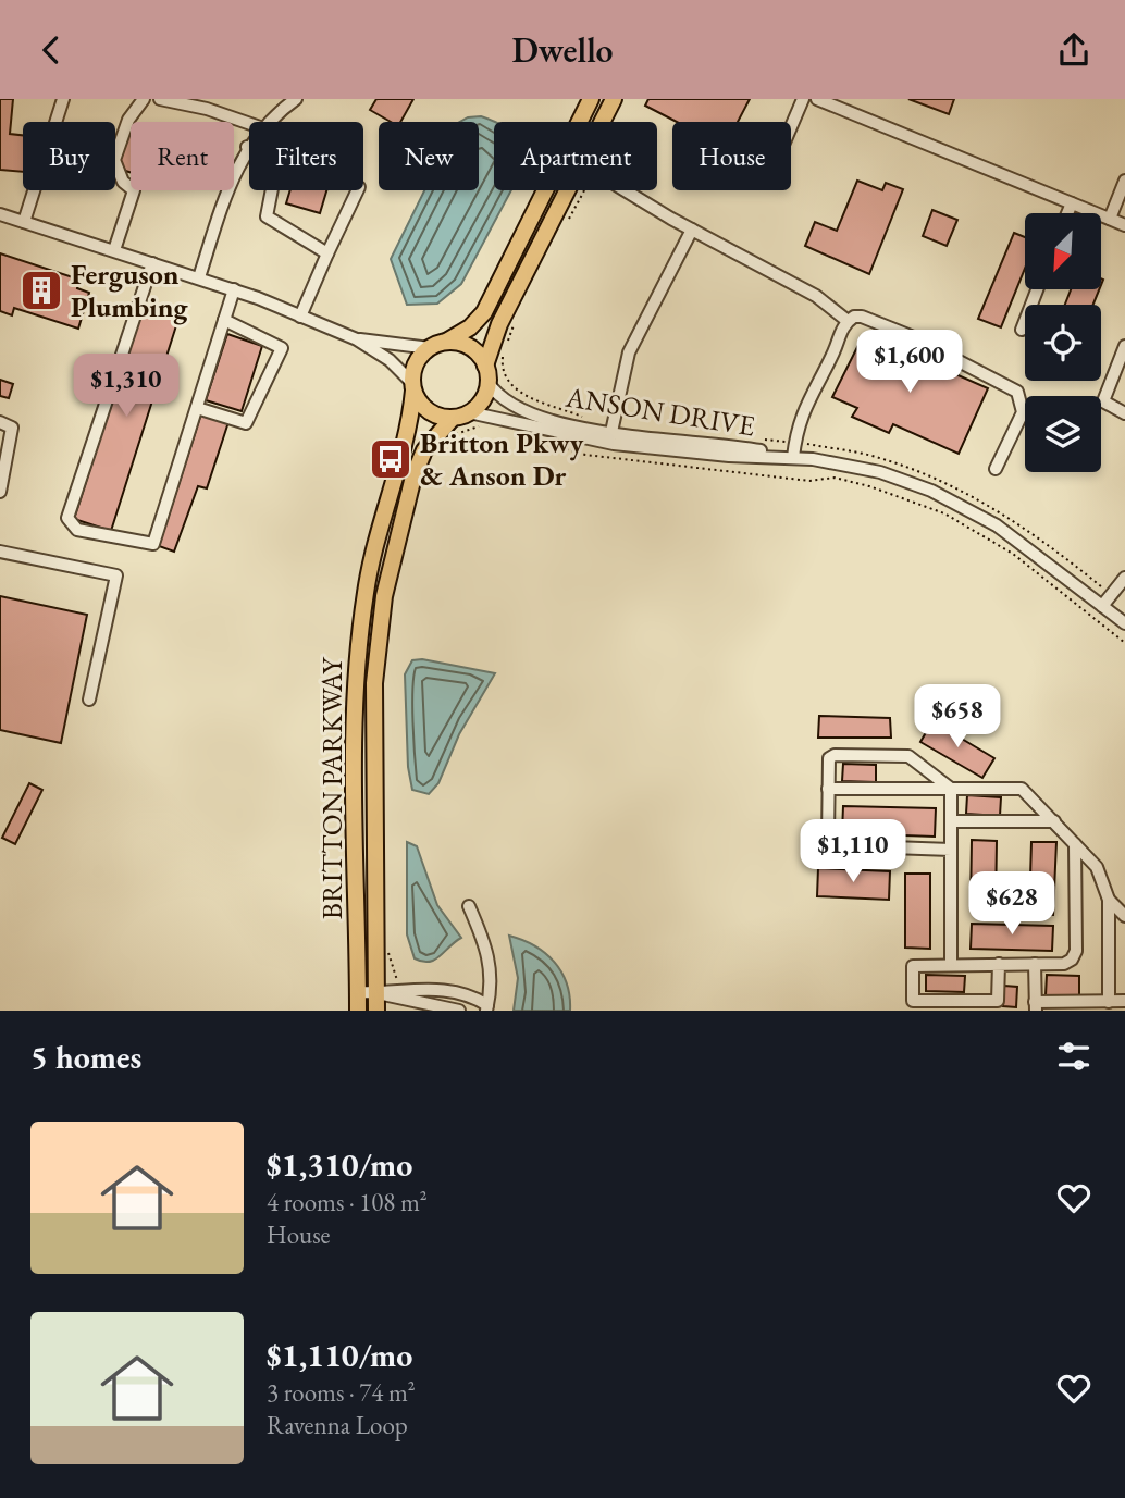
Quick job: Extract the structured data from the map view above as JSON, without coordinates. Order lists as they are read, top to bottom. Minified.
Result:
{"streets":{"main road":["BRITTON PARKWAY"],"street":["ANSON DRIVE"]},"crossings":[["ANSON DRIVE","BRITTON PARKWAY"]],"places":{"building":["Ferguson Plumbing"],"bus stop":["Britton Pkwy & Anson Dr"]},"north":"bottom left","page":{"header":"Dwello","chip":["Buy","Rent","Filters","New","Apartment","House"],"price":["$1,600","$1,310","$658","$1,110","$628"],"heading":"5 homes","list":[{"name":"$1,310/mo","note":"4 rooms · 108 m² · House"},{"name":"$1,110/mo","note":"3 rooms · 74 m² · Ravenna Loop"}]}}
